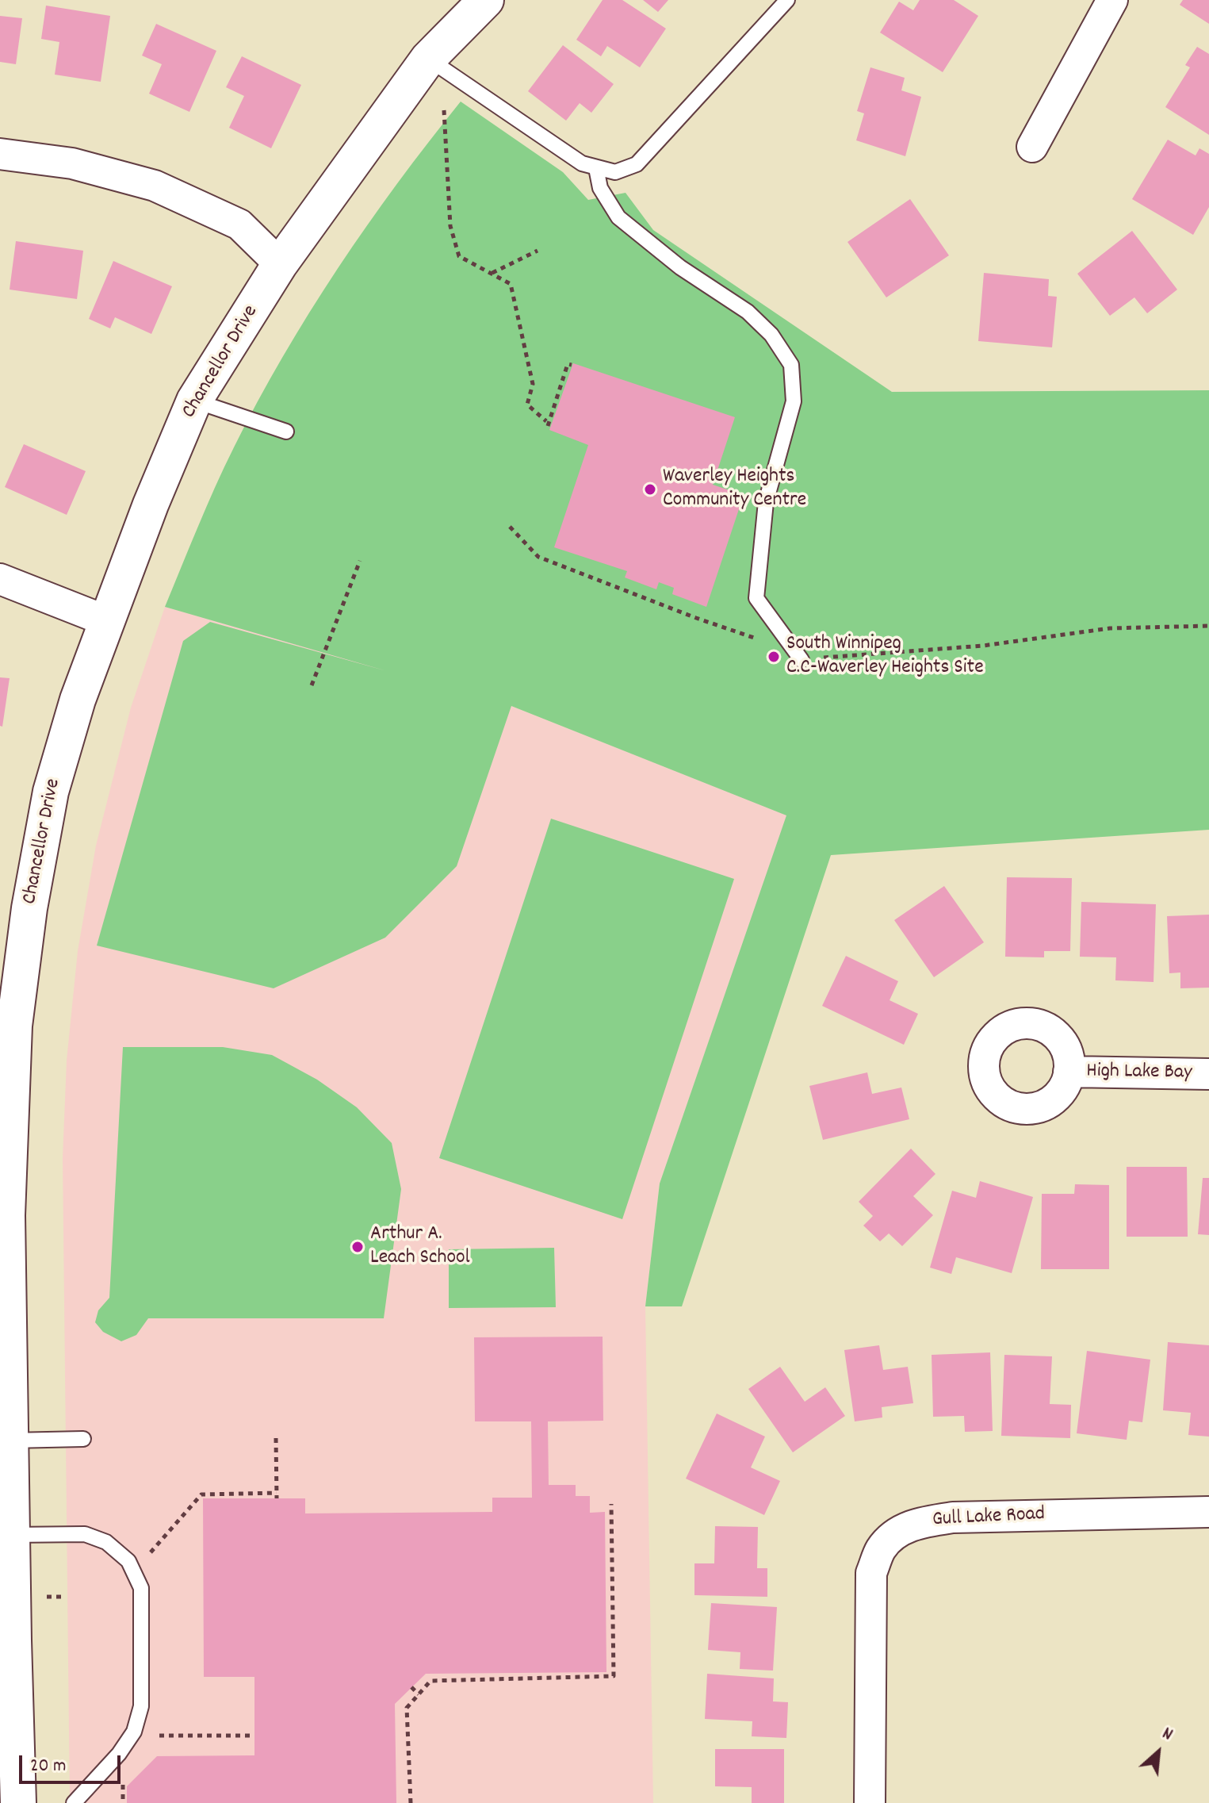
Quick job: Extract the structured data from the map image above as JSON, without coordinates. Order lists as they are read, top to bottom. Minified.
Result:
{"streets":{"street":["Chancellor Drive","High Lake Bay","Gull Lake Road"]},"places":["Waverley Heights Community Centre","South Winnipeg C.C-Waverley Heights Site","Arthur A. Leach School"],"scale_bar":"20 m","north":"top right"}
